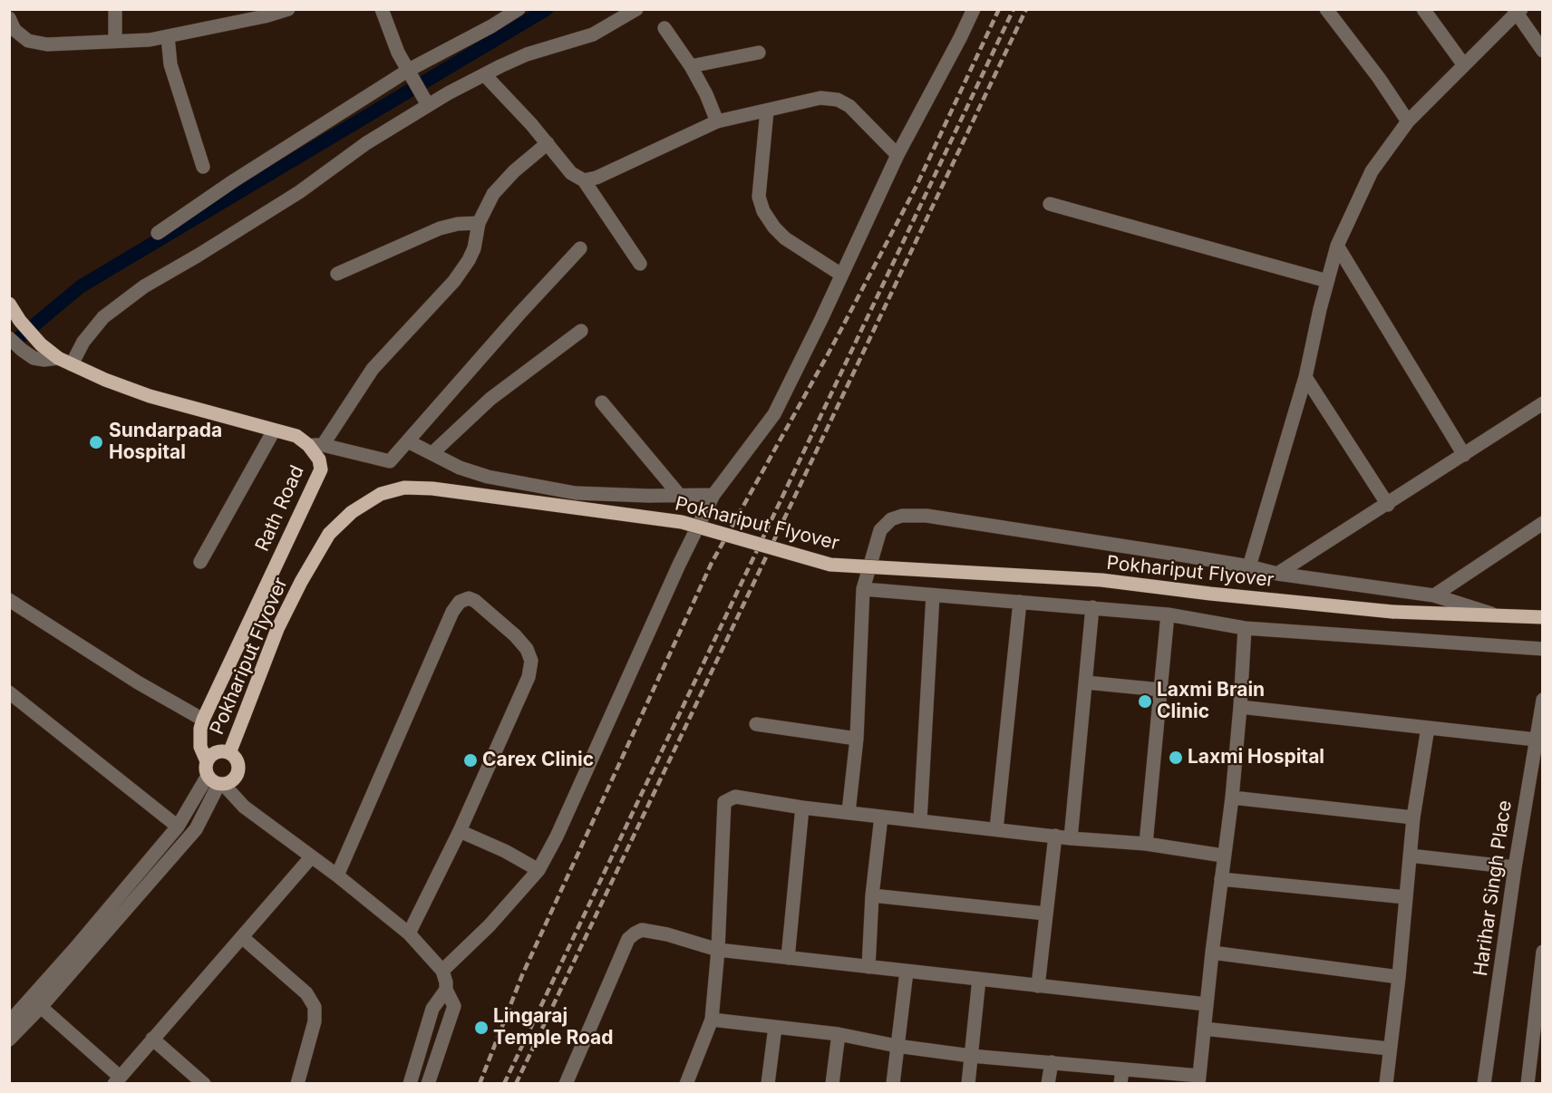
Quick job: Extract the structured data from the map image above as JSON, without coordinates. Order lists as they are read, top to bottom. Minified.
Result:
{"streets":{"main road":["Rath Road","Pokhariput Flyover"],"street":["Harihar Singh Place"]},"crossings":[["Rath Road","Pokhariput Flyover"]],"places":["Sundarpada Hospital","Laxmi Brain Clinic","Laxmi Hospital","Carex Clinic","Lingaraj Temple Road"]}
